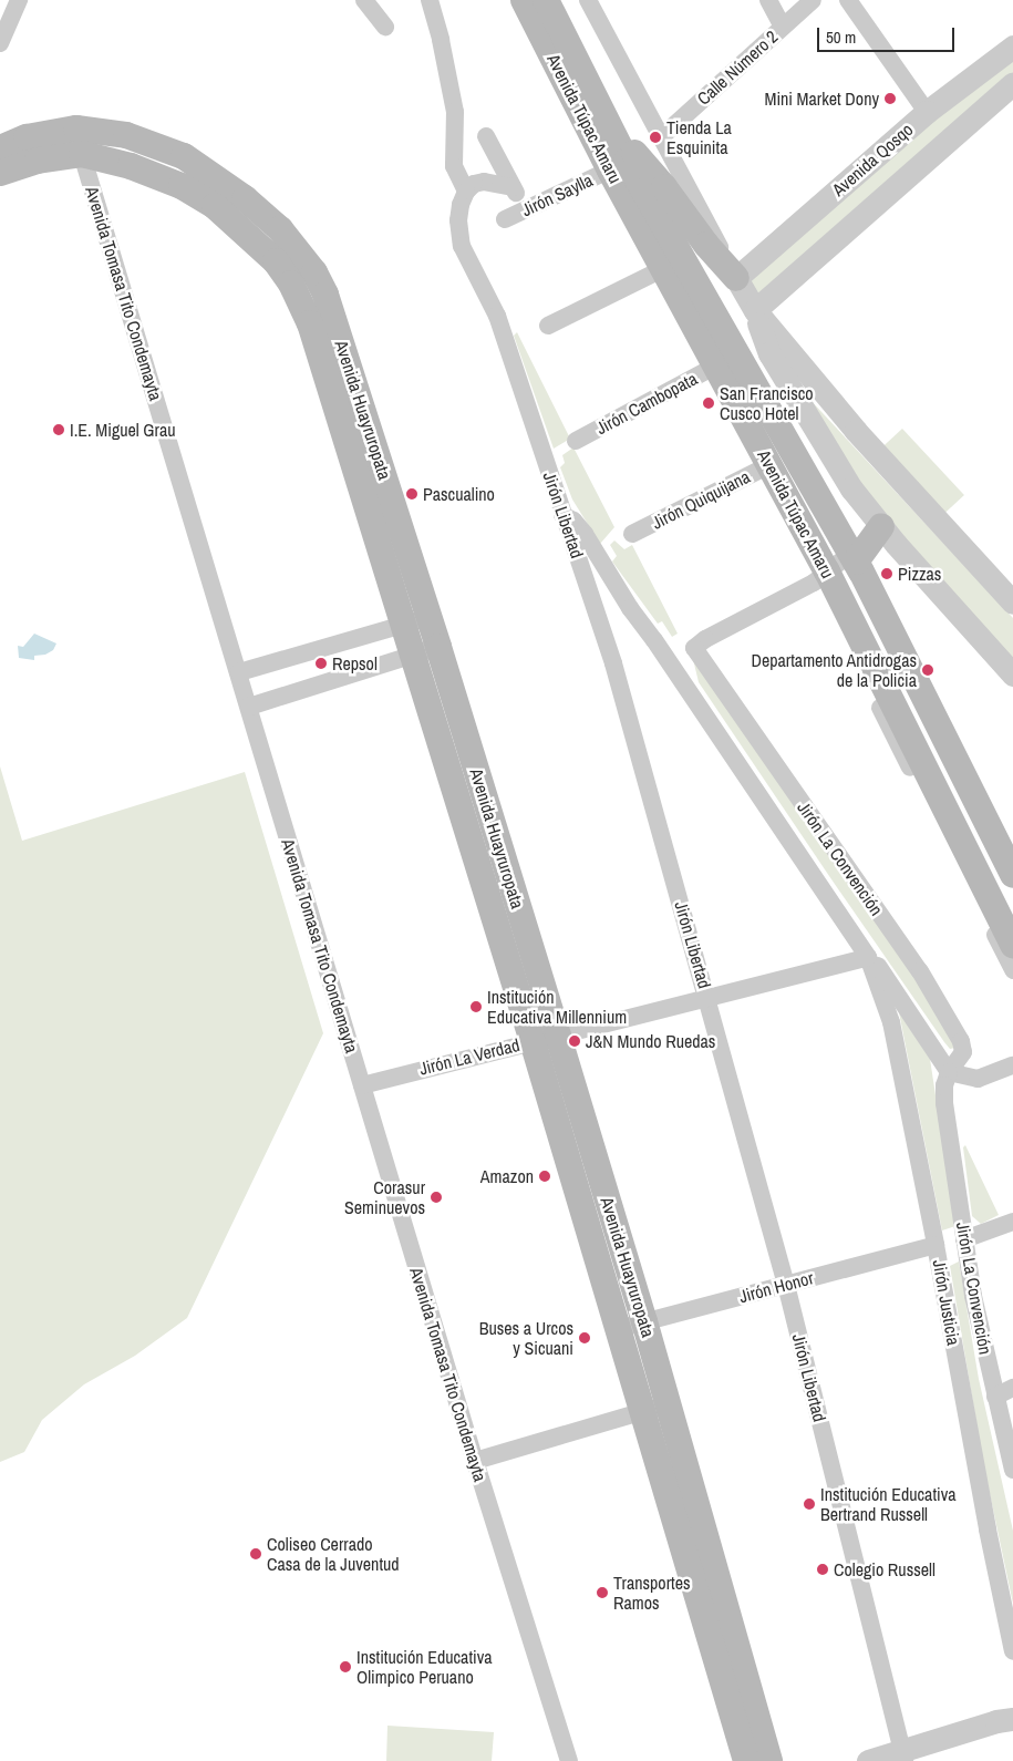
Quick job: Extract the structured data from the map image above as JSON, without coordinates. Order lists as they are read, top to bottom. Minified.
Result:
{"streets":{"main road":["Avenida Túpac Amaru","Avenida Huayruropata"],"street":["Calle Número 2","Avenida Qosqo","Jirón Saylla","Avenida Tomasa Tito Condemayta","Jirón Cambopata","Jirón Quiquijana","Jirón Libertad","Jirón La Convención","Jirón La Verdad","Jirón Honor","Jirón Justicia"]},"crossings":[["Avenida Túpac Amaru","Jirón Saylla"],["Avenida Túpac Amaru","Jirón Cambopata"],["Avenida Túpac Amaru","Jirón Quiquijana"],["Avenida Túpac Amaru","Jirón La Convención"],["Avenida Tomasa Tito Condemayta","Avenida Huayruropata"],["Avenida Tomasa Tito Condemayta","Jirón La Verdad"],["Avenida Huayruropata","Jirón La Verdad"],["Avenida Huayruropata","Jirón Honor"],["Jirón Libertad","Jirón La Verdad"],["Jirón Libertad","Jirón Honor"],["Jirón La Verdad","Jirón Justicia"],["Jirón Honor","Jirón Justicia"]],"places":["Mini Market Dony","Tienda La Esquinita","San Francisco Cusco Hotel","I.E. Miguel Grau","Pascualino","Pizzas","Repsol","Departamento Antidrogas de la Policia","Institución Educativa Millennium","J&N Mundo Ruedas","Amazon","Corasur Seminuevos","Buses a Urcos y Sicuani","Institución Educativa Bertrand Russell","Coliseo Cerrado Casa de la Juventud","Colegio Russell","Transportes Ramos","Institución Educativa Olimpico Peruano"],"scale_bar":"50 m"}
